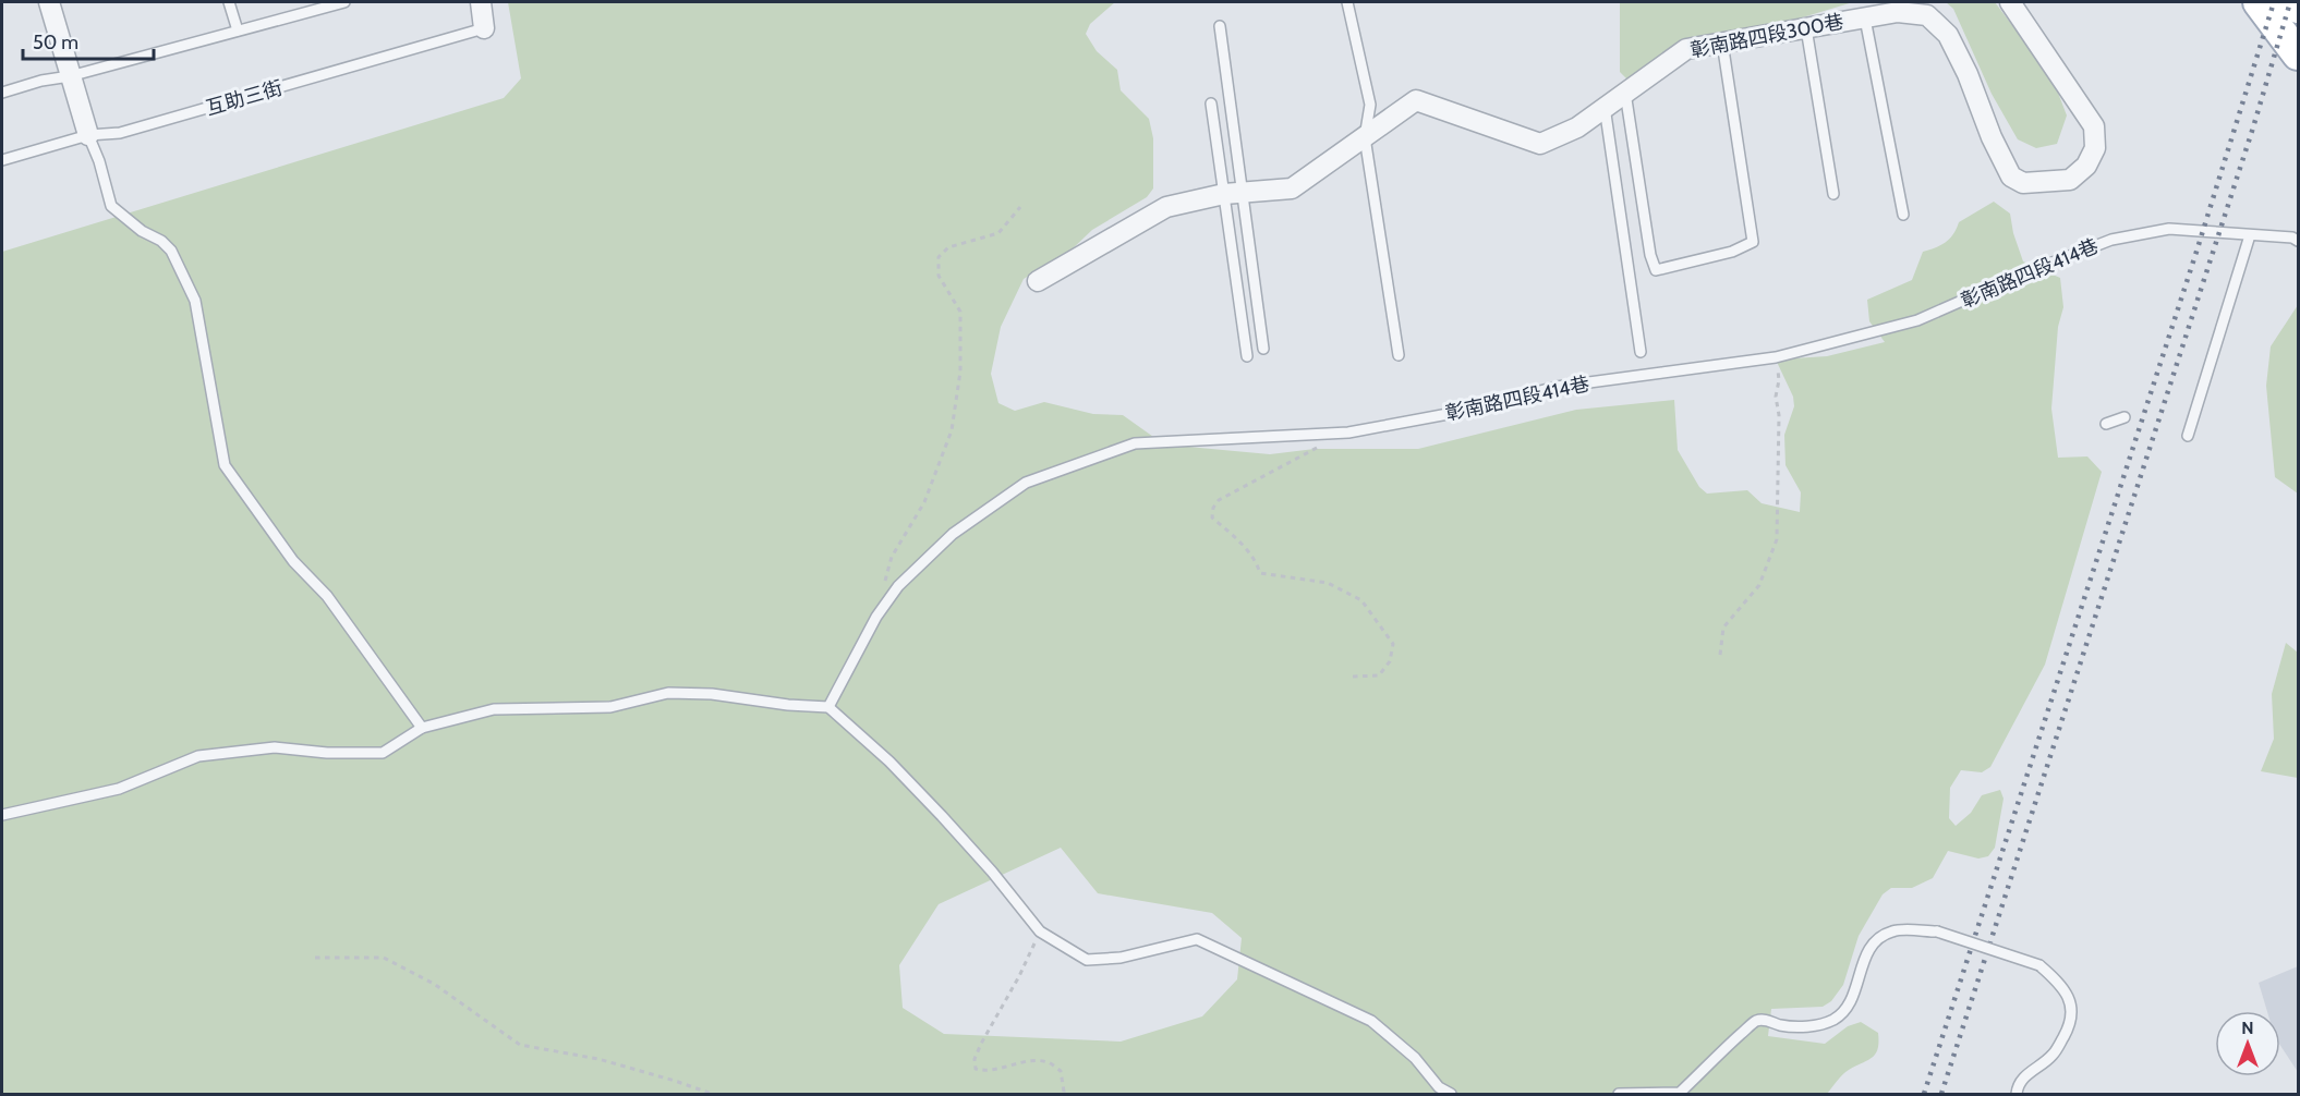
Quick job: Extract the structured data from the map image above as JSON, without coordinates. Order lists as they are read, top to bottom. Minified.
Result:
{"streets":{"street":["彰南路四段300巷"],"lane":["互助三街","彰南路四段414巷"]},"scale_bar":"50 m","north":"top"}
